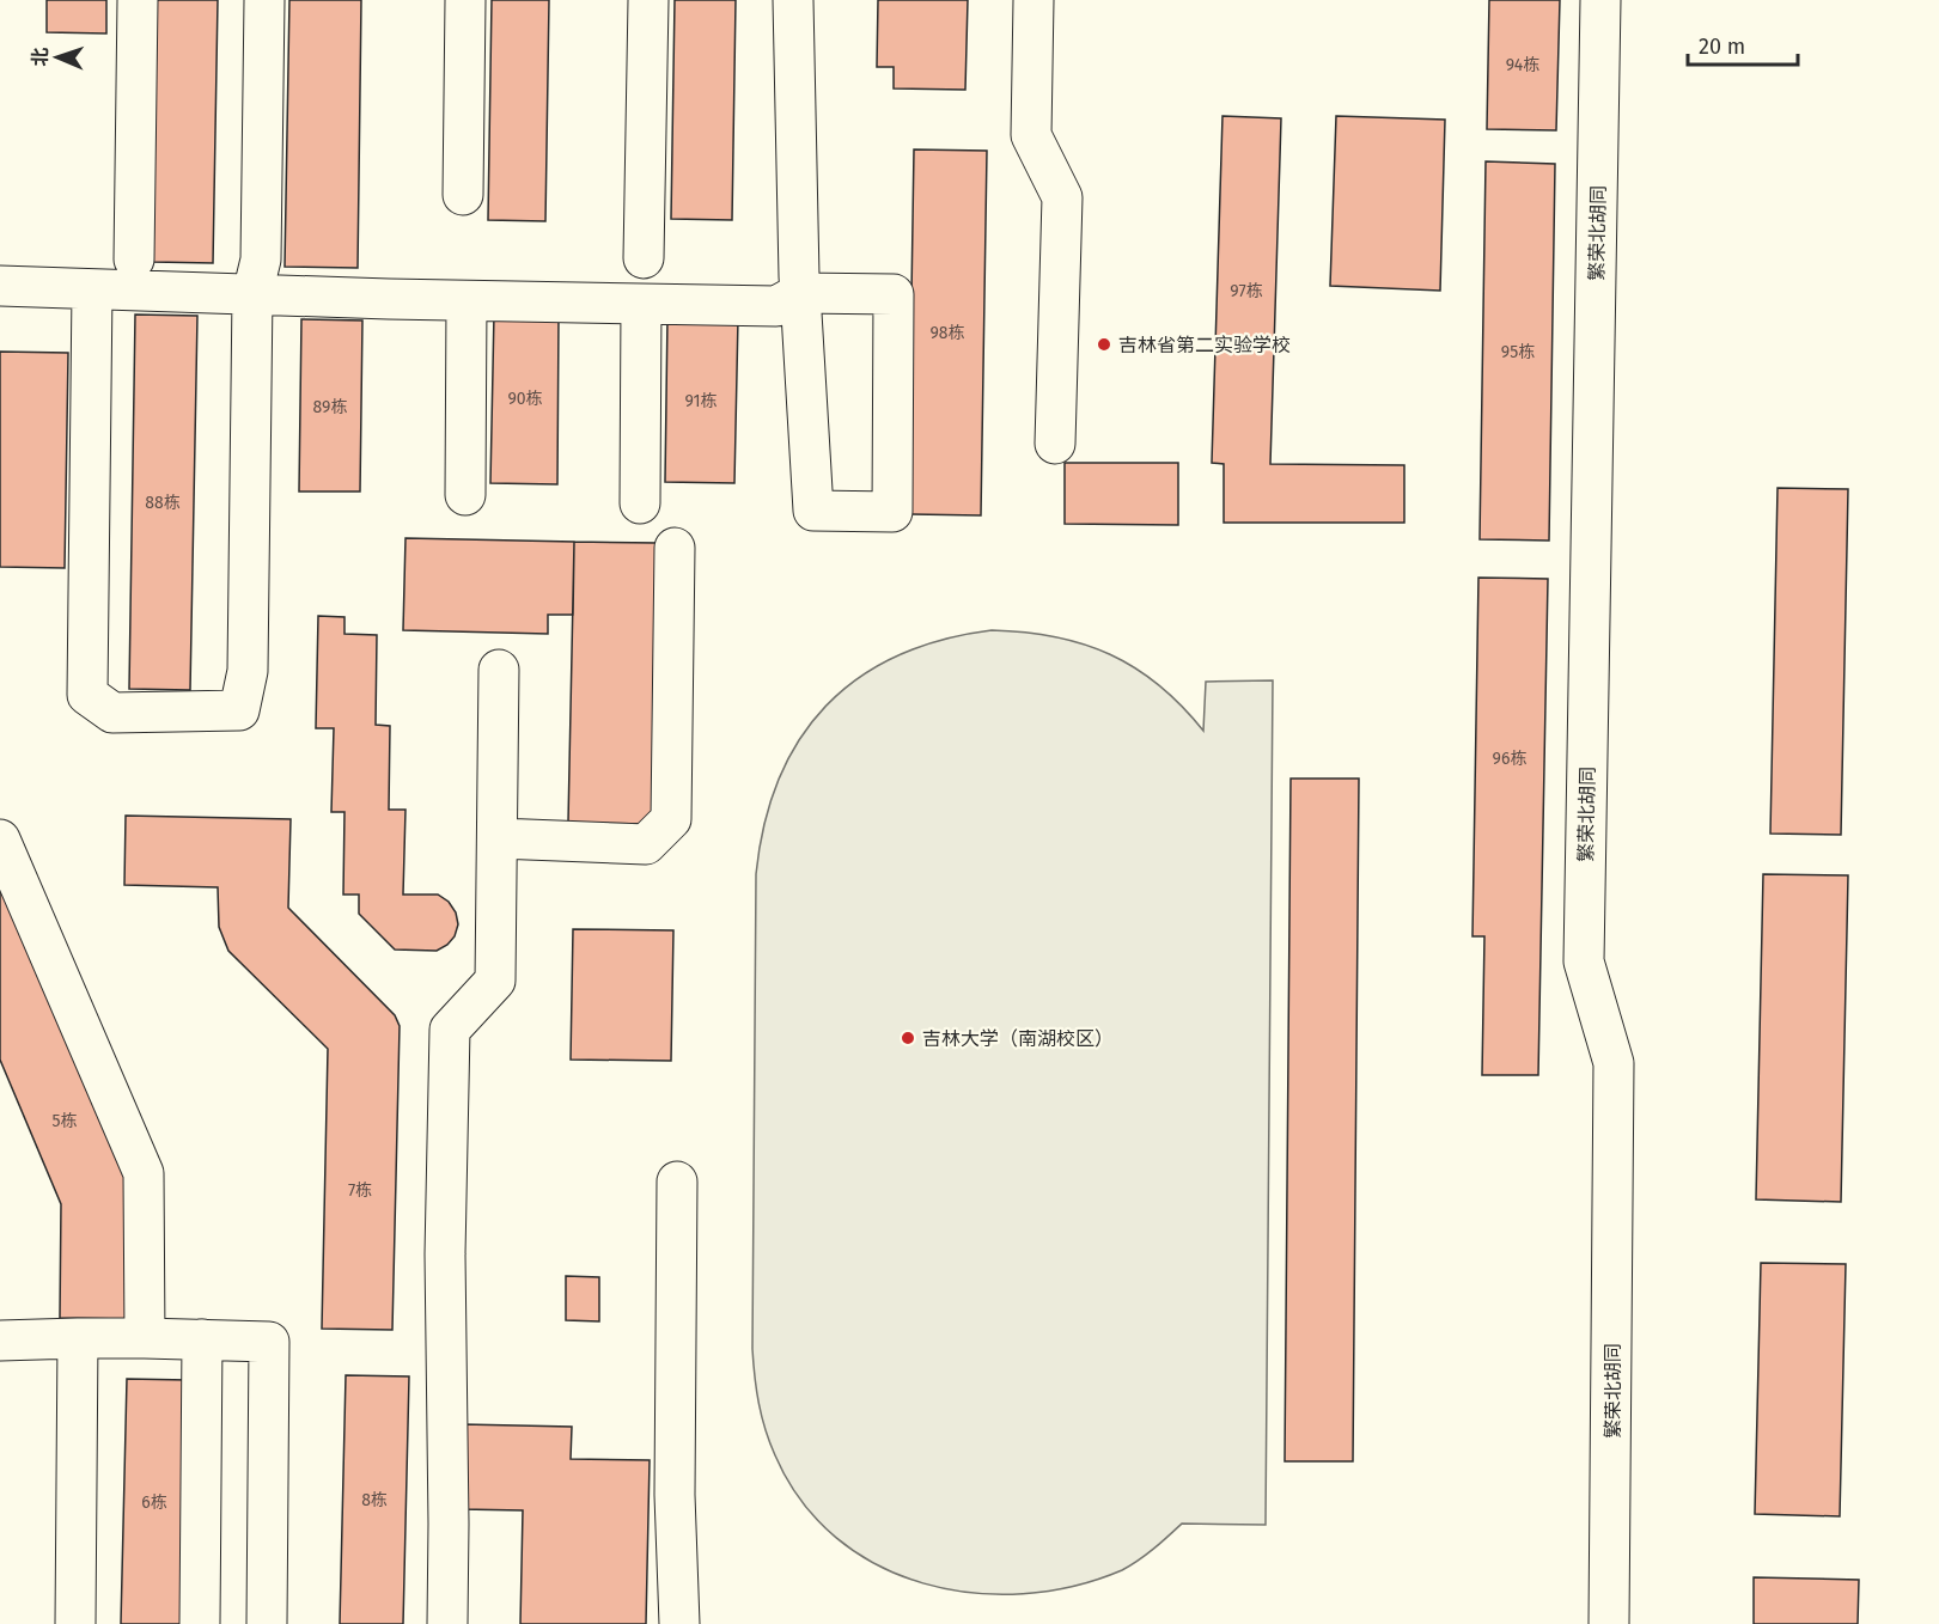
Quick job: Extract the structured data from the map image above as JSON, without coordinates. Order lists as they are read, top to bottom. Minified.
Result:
{"streets":{"street":["繁荣北胡同"]},"places":["吉林省第二实验学校","吉林大学（南湖校区）"],"house_numbers":["94栋","97栋","98栋","95栋","90栋","91栋","89栋","88栋","96栋","5栋","7栋","8栋","6栋"],"scale_bar":"20 m","north":"left"}
